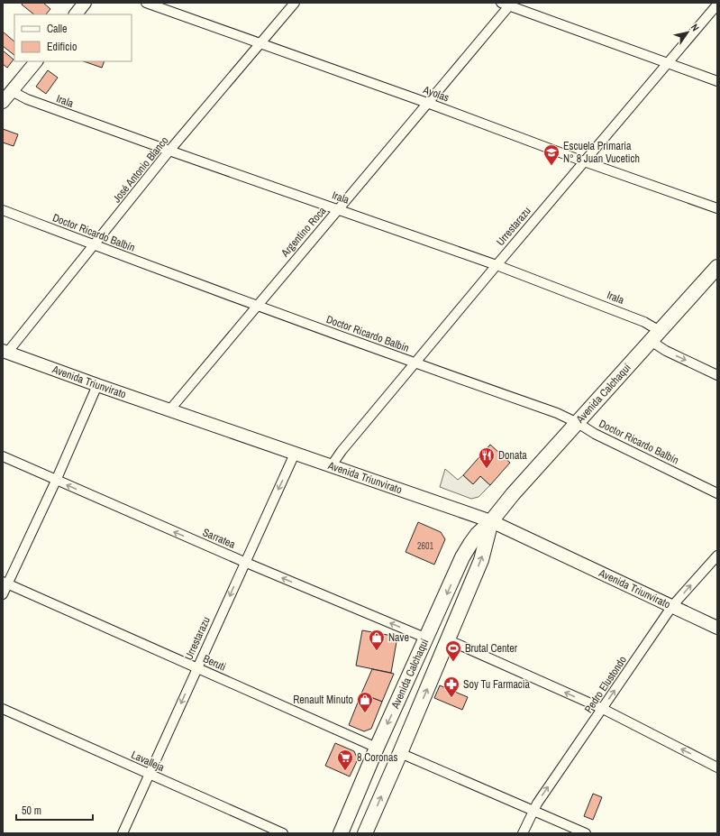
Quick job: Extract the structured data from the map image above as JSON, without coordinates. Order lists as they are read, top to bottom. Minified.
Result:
{"streets":{"main road":["Avenida Calchaquí"],"street":["Ayolas","Irala","José Antonio Blanco","Urrestarazu","Argentino Roca","Doctor Ricardo Balbín","Avenida Triunvirato","Sarratea","Beruti","Pedro Elustondo","Lavalleja"]},"crossings":[["Ayolas","José Antonio Blanco"],["Ayolas","Urrestarazu"],["Ayolas","Argentino Roca"],["Irala","José Antonio Blanco"],["Irala","Urrestarazu"],["Irala","Argentino Roca"],["Irala","Avenida Calchaquí"],["José Antonio Blanco","Doctor Ricardo Balbín"],["José Antonio Blanco","Avenida Triunvirato"],["Urrestarazu","Doctor Ricardo Balbín"],["Urrestarazu","Avenida Triunvirato"],["Urrestarazu","Sarratea"],["Urrestarazu","Beruti"],["Urrestarazu","Lavalleja"],["Argentino Roca","Doctor Ricardo Balbín"],["Argentino Roca","Avenida Triunvirato"],["Doctor Ricardo Balbín","Avenida Calchaquí"],["Avenida Triunvirato","Avenida Calchaquí"],["Avenida Triunvirato","Pedro Elustondo"],["Avenida Calchaquí","Sarratea"],["Avenida Calchaquí","Beruti"]],"one_way":["Sarratea","Pedro Elustondo"],"places":{"school or university":["Escuela Primaria N° 8 Juan Vucetich"],"restaurant":["Donata"],"shop":["Nave","Renault Minuto"],"sports":["Brutal Center"],"pharmacy":["Soy Tu Farmacia"],"supermarket":["8 Coronas"]},"house_numbers":["2601"],"legend":["Calle","Edificio"],"scale_bar":"50 m","north":"top right"}
